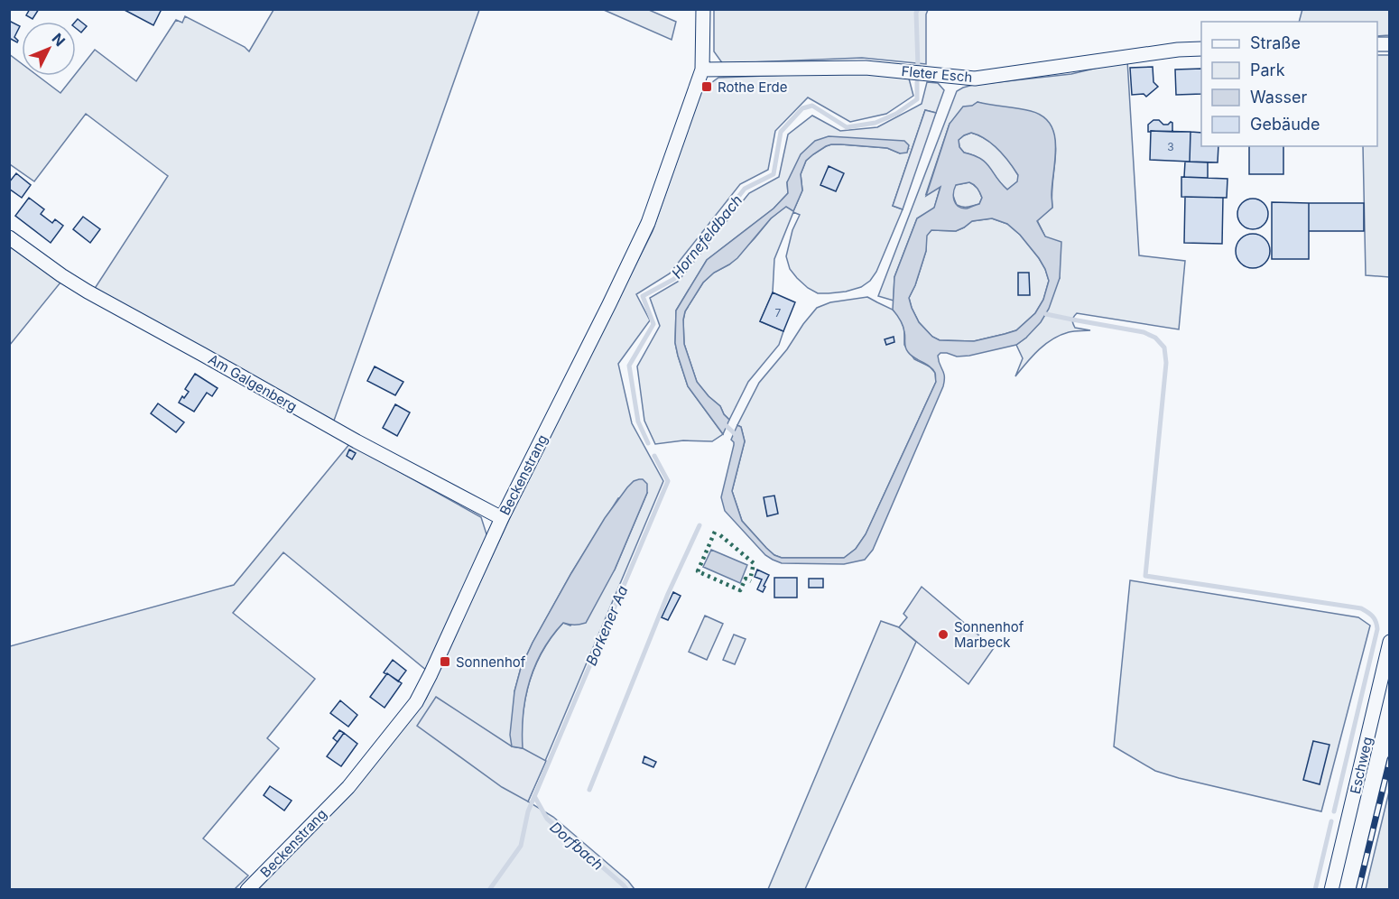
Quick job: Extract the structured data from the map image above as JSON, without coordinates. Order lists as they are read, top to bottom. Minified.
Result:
{"streets":{"street":["Fleter Esch","Am Galgenberg","Beckenstrang","Eschweg"]},"crossings":[["Fleter Esch","Beckenstrang"],["Am Galgenberg","Beckenstrang"]],"water":["Hornefeldbach","Borkener Aa","Dorfbach"],"places":{"transit":["Rothe Erde","Sonnenhof"],"other":["Sonnenhof Marbeck"]},"house_numbers":["3","7"],"legend":["Straße","Park","Wasser","Gebäude"],"north":"top right"}
